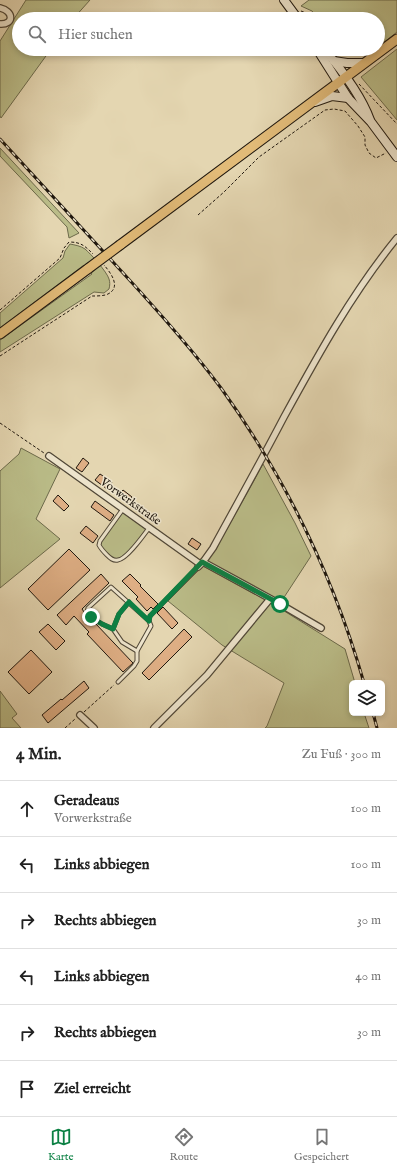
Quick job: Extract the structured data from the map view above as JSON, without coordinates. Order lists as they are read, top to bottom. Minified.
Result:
{"streets":{"street":["Vorwerkstraße"]},"page":{"search":"Hier suchen","heading":["4 Min.","Zu Fuß · 300 m"],"list":[["Geradeaus","Vorwerkstraße","100 m"],["Links abbiegen","100 m"],["Rechts abbiegen","30 m"],["Links abbiegen","40 m"],["Rechts abbiegen","30 m"],"Ziel erreicht"],"nav":["Karte","Route","Gespeichert"]}}
